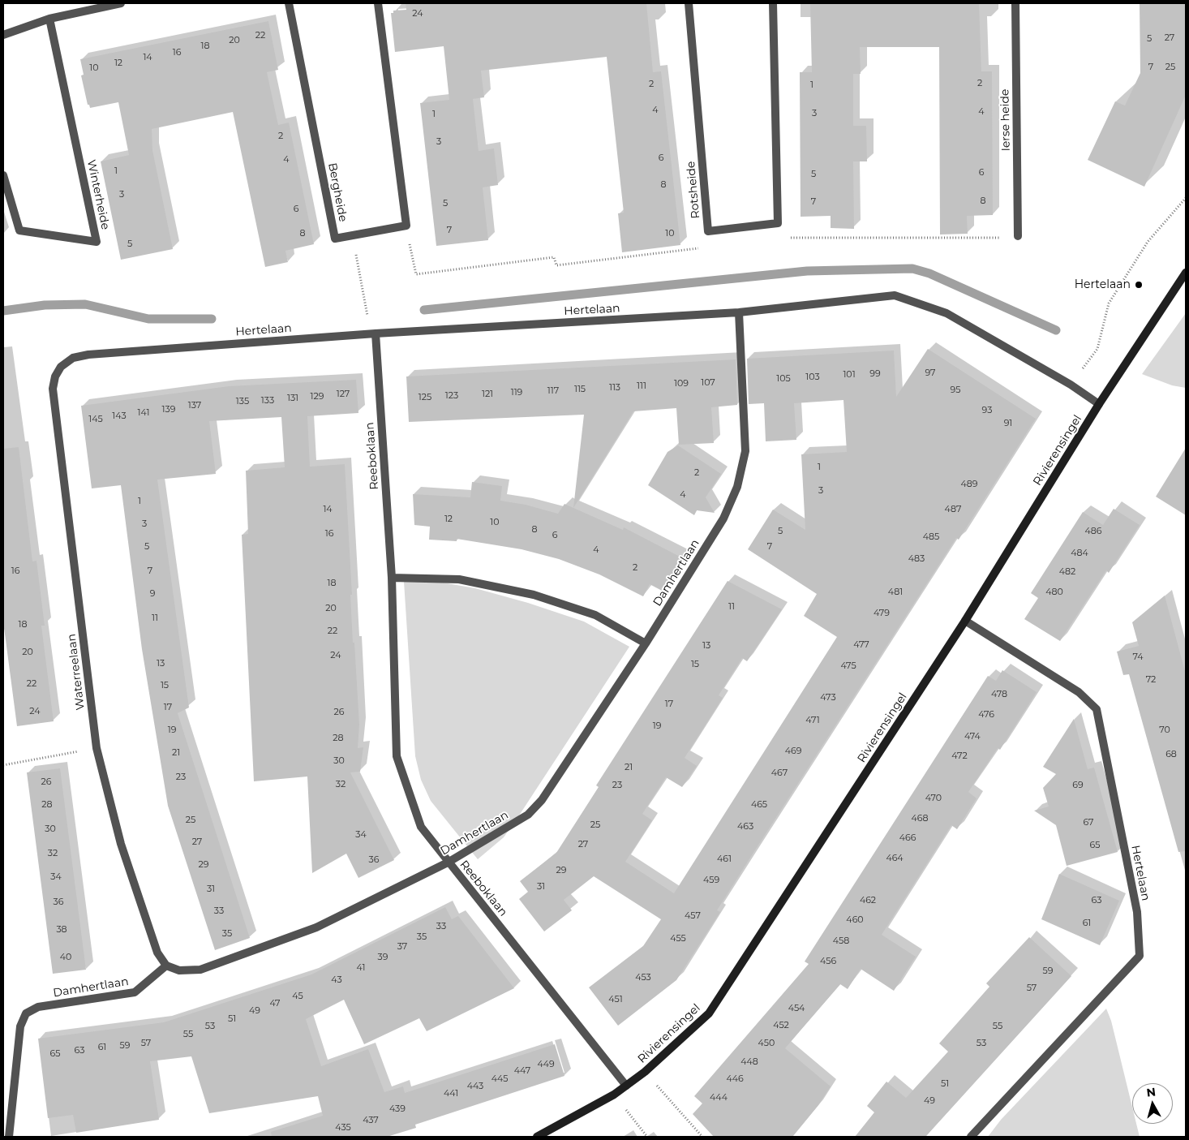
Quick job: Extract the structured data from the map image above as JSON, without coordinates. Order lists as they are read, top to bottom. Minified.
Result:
{"streets":{"street":["Ierse heide","Rotsheide","Bergheide","Winterheide","Hertelaan","Rivierensingel","Reeboklaan","Damhertlaan","Waterreelaan"]},"crossings":[["Hertelaan","Rivierensingel"],["Hertelaan","Reeboklaan"],["Hertelaan","Damhertlaan"],["Hertelaan","Waterreelaan"],["Rivierensingel","Reeboklaan"],["Reeboklaan","Damhertlaan"],["Damhertlaan","Waterreelaan"]],"places":["Hertelaan"],"house_numbers":["24","22","27","5","20","18","16","14","12","7","25","10","2","2","1","4","4","3","1","2","3","6","4","1","6","5","8","3","8","7","5","6","7","8","10","5","97","99","101","103","105","107","109","111","113","115","95","117","119","127","121","123","129","125","131","133","135","137","139","93","141","143","145","91","1","2","489","3","4","1","14","487","12","10","3","8","5","486","16","6","485","5","7","4","484","483","2","16","7","482","18","481","480","9","11","20","479","11","18","22","477","13","20","24","74","13","15","475","72","22","15","478","473","17","17","24","26","476","471","19","19","70","474","28","469","21","68","472","30","21","467","23","26","32","23","69","470","28","465","468","25","67","25","463","30","34","466","27","27","65","32","464","461","36","29","29","34","459","31","31","462","63","36","33","457","460","61","33","38","35","35","455","458","37","40","39","456","41","59","453","43","57","45","451","47","454","49","51","452","53","55","55","57","450","53","59","61","63","65","448","449","447","445","446","51","443","441","444","49","439","437","435"],"north":"top"}
